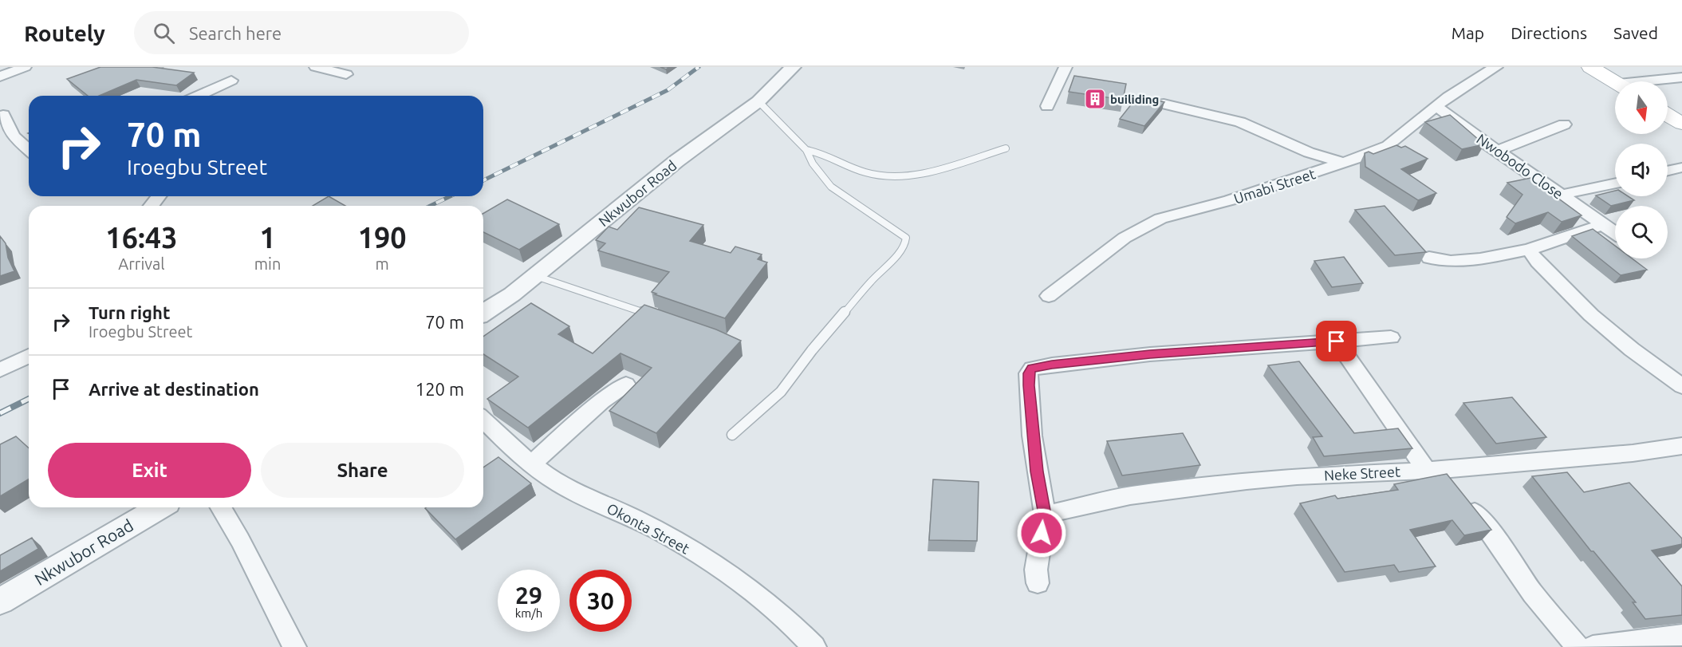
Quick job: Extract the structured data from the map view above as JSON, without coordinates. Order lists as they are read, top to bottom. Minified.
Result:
{"streets":{"street":["Nwobodo Close","Umabi Street","Nkwubor Road","Neke Street","Okonta Street"]},"crossings":[["Nwobodo Close","Umabi Street"]],"places":{"building":["builiding"]},"north":"bottom","page":{"header":"Routely","search":"Search here","nav":["Map","Directions","Saved"],"turn":["70 m","Iroegbu Street"],"eta":["16:43","Arrival","1","min","190","m"],"list":[{"name":"Turn right","note":"Iroegbu Street","value":"70 m"},{"name":"Arrive at destination","value":"120 m"}],"buttons":["Exit","Share"],"speed":"29 km/h","limit":"30"}}
